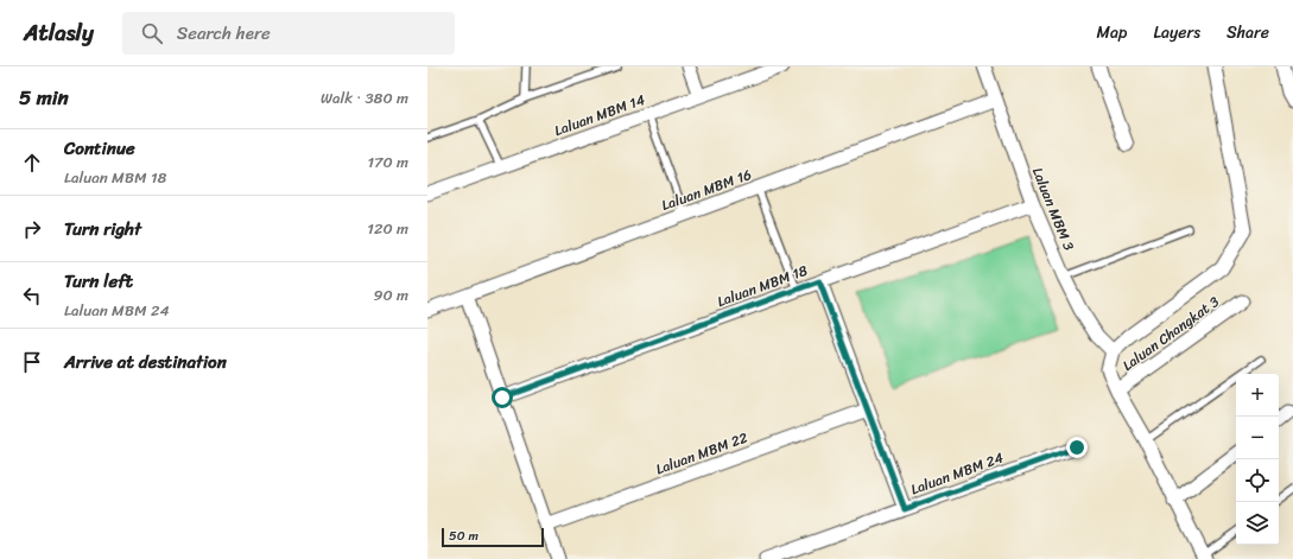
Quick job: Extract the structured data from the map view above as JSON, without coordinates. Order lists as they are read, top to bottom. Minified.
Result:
{"streets":{"street":["Laluan MBM 14","Laluan MBM 16","Laluan MBM 3","Laluan MBM 18","Laluan Changkat 3","Laluan MBM 22","Laluan MBM 24"]},"crossings":[["Laluan MBM 16","Laluan MBM 3"],["Laluan MBM 3","Laluan MBM 18"]],"scale_bar":"50 m","page":{"header":"Atlasly","search":"Search here","nav":["Map","Layers","Share"],"heading":["5 min","Walk · 380 m"],"list":[["Continue","Laluan MBM 18","170 m"],["Turn right","120 m"],["Turn left","Laluan MBM 24","90 m"],"Arrive at destination"],"map_buttons":["+","−"],"scale":"50 m"}}
